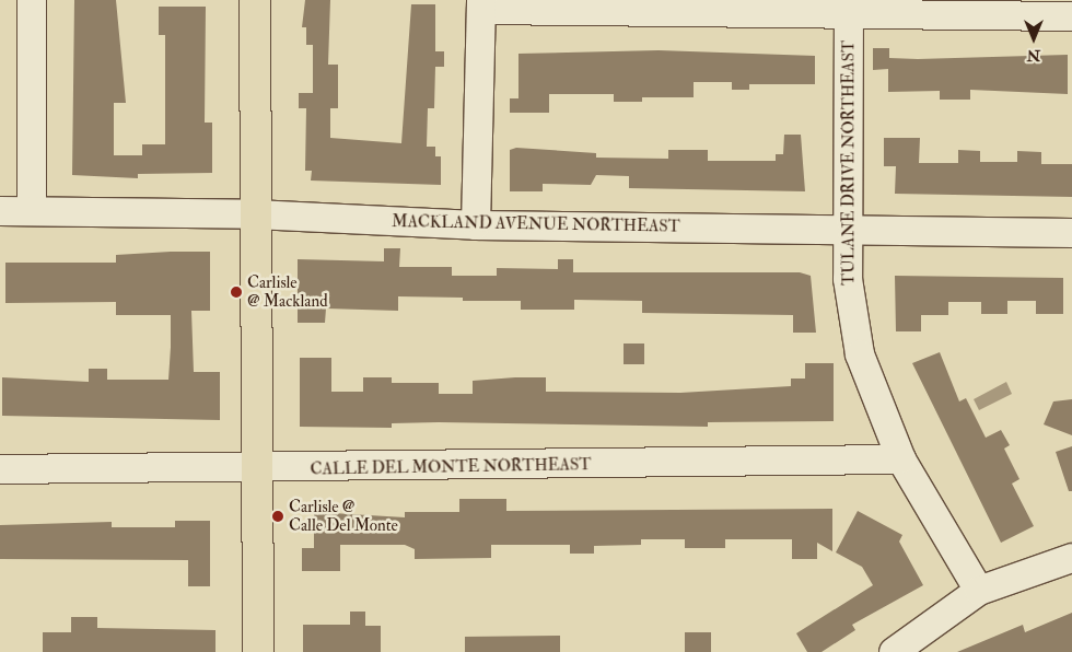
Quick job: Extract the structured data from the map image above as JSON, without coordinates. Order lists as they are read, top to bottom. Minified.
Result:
{"streets":{"street":["TULANE DRIVE NORTHEAST","MACKLAND AVENUE NORTHEAST","CALLE DEL MONTE NORTHEAST"]},"crossings":[["TULANE DRIVE NORTHEAST","MACKLAND AVENUE NORTHEAST"],["TULANE DRIVE NORTHEAST","CALLE DEL MONTE NORTHEAST"]],"places":["Carlisle @ Mackland","Carlisle @ Calle Del Monte"],"north":"bottom"}
